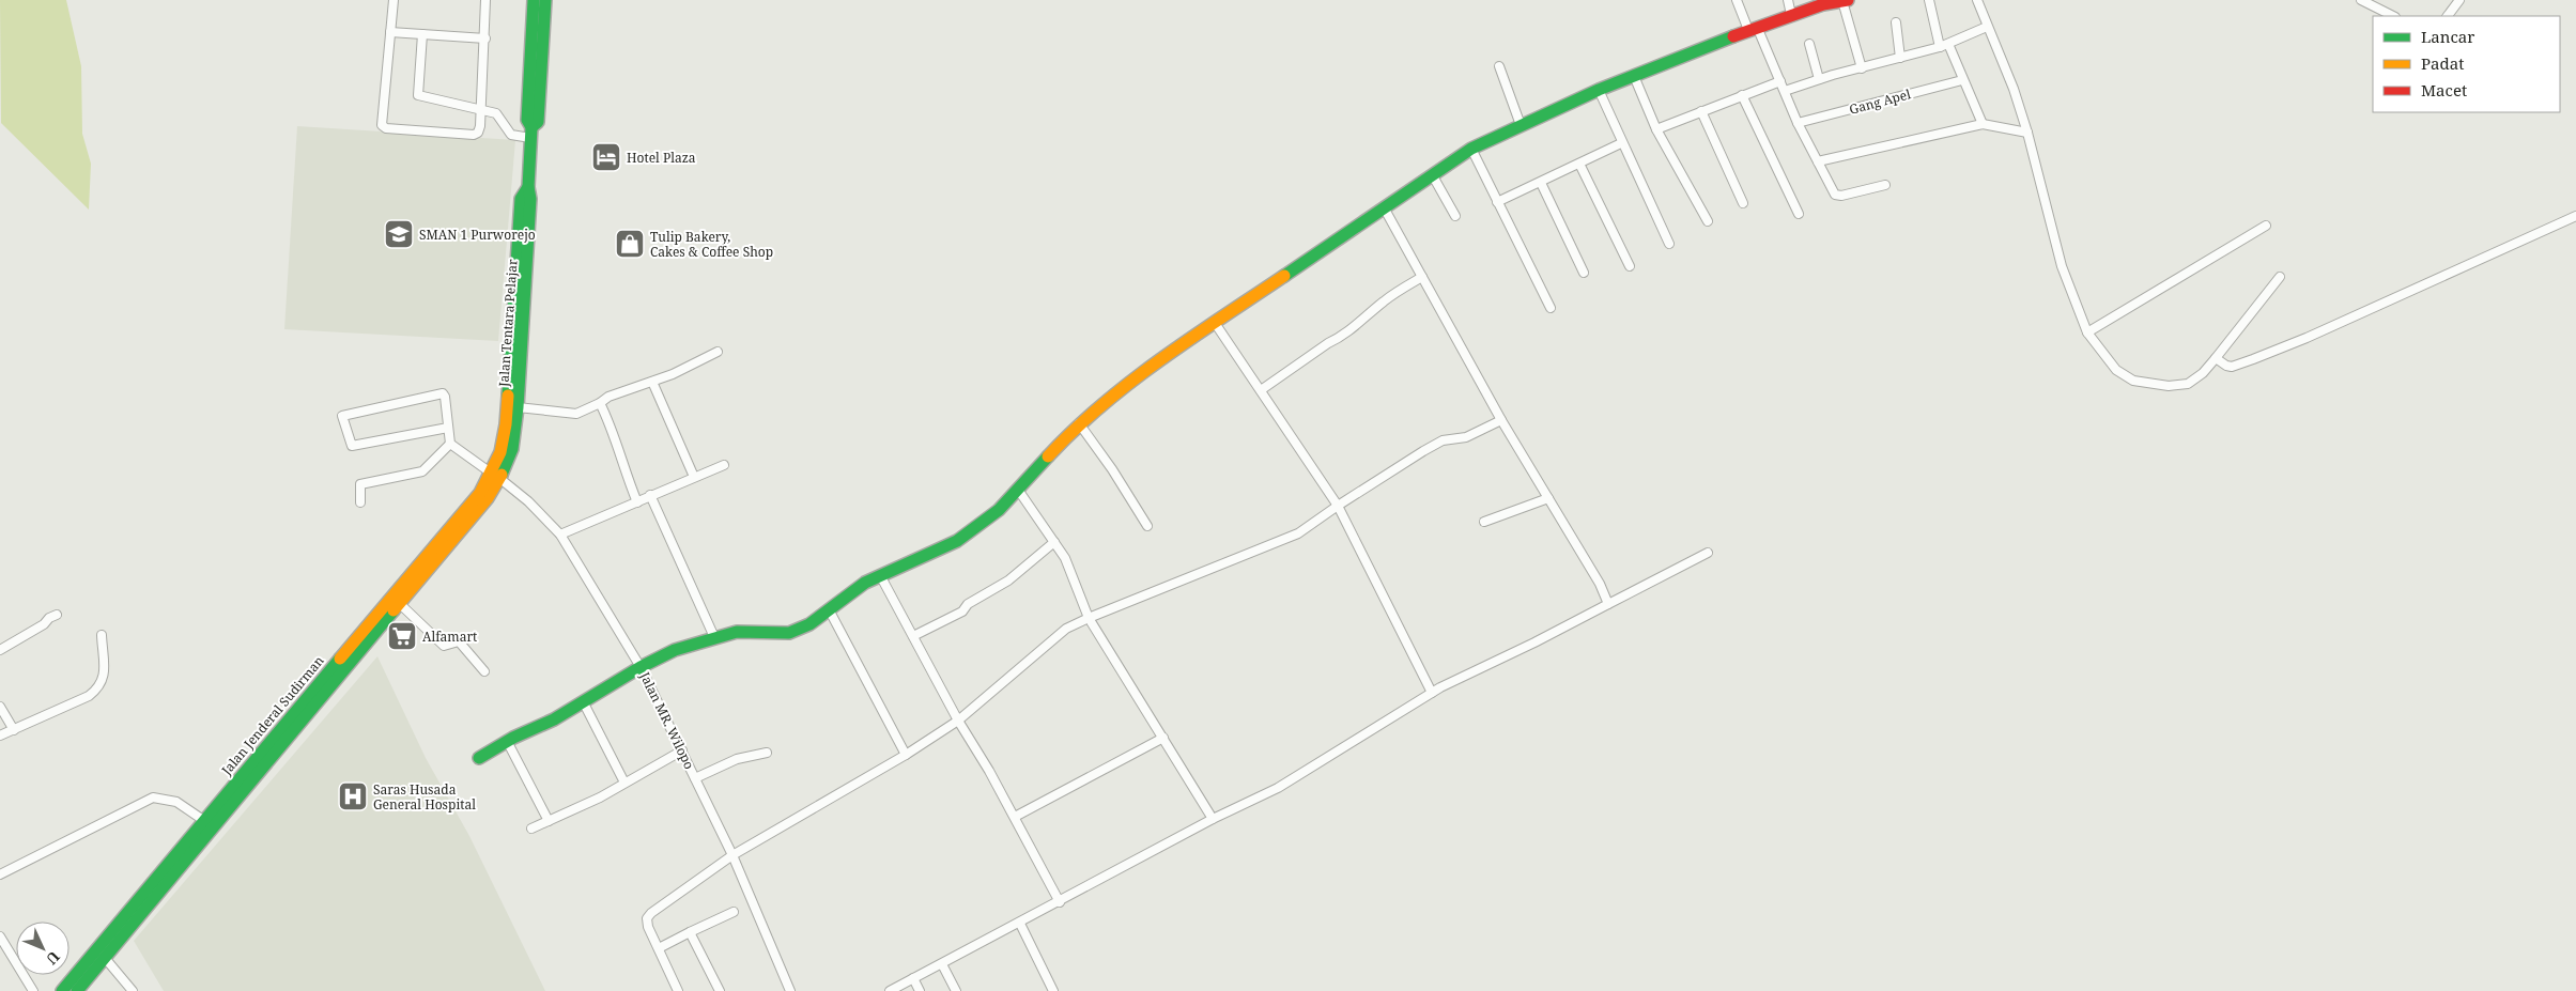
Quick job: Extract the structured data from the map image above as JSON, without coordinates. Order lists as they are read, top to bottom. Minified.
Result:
{"streets":{"main road":["Jalan Tentara Pelajar","Jalan Jenderal Sudirman"],"street":["Gang Apel","Jalan MR. Wilopo"]},"crossings":[["Jalan Tentara Pelajar","Jalan Jenderal Sudirman"],["Jalan Jenderal Sudirman","Jalan MR. Wilopo"]],"places":{"hotel":["Hotel Plaza"],"school or university":["SMAN 1 Purworejo"],"shop":["Tulip Bakery, Cakes & Coffee Shop"],"supermarket":["Alfamart"],"hospital":["Saras Husada General Hospital"]},"legend":["Lancar","Padat","Macet"],"north":"bottom right"}
